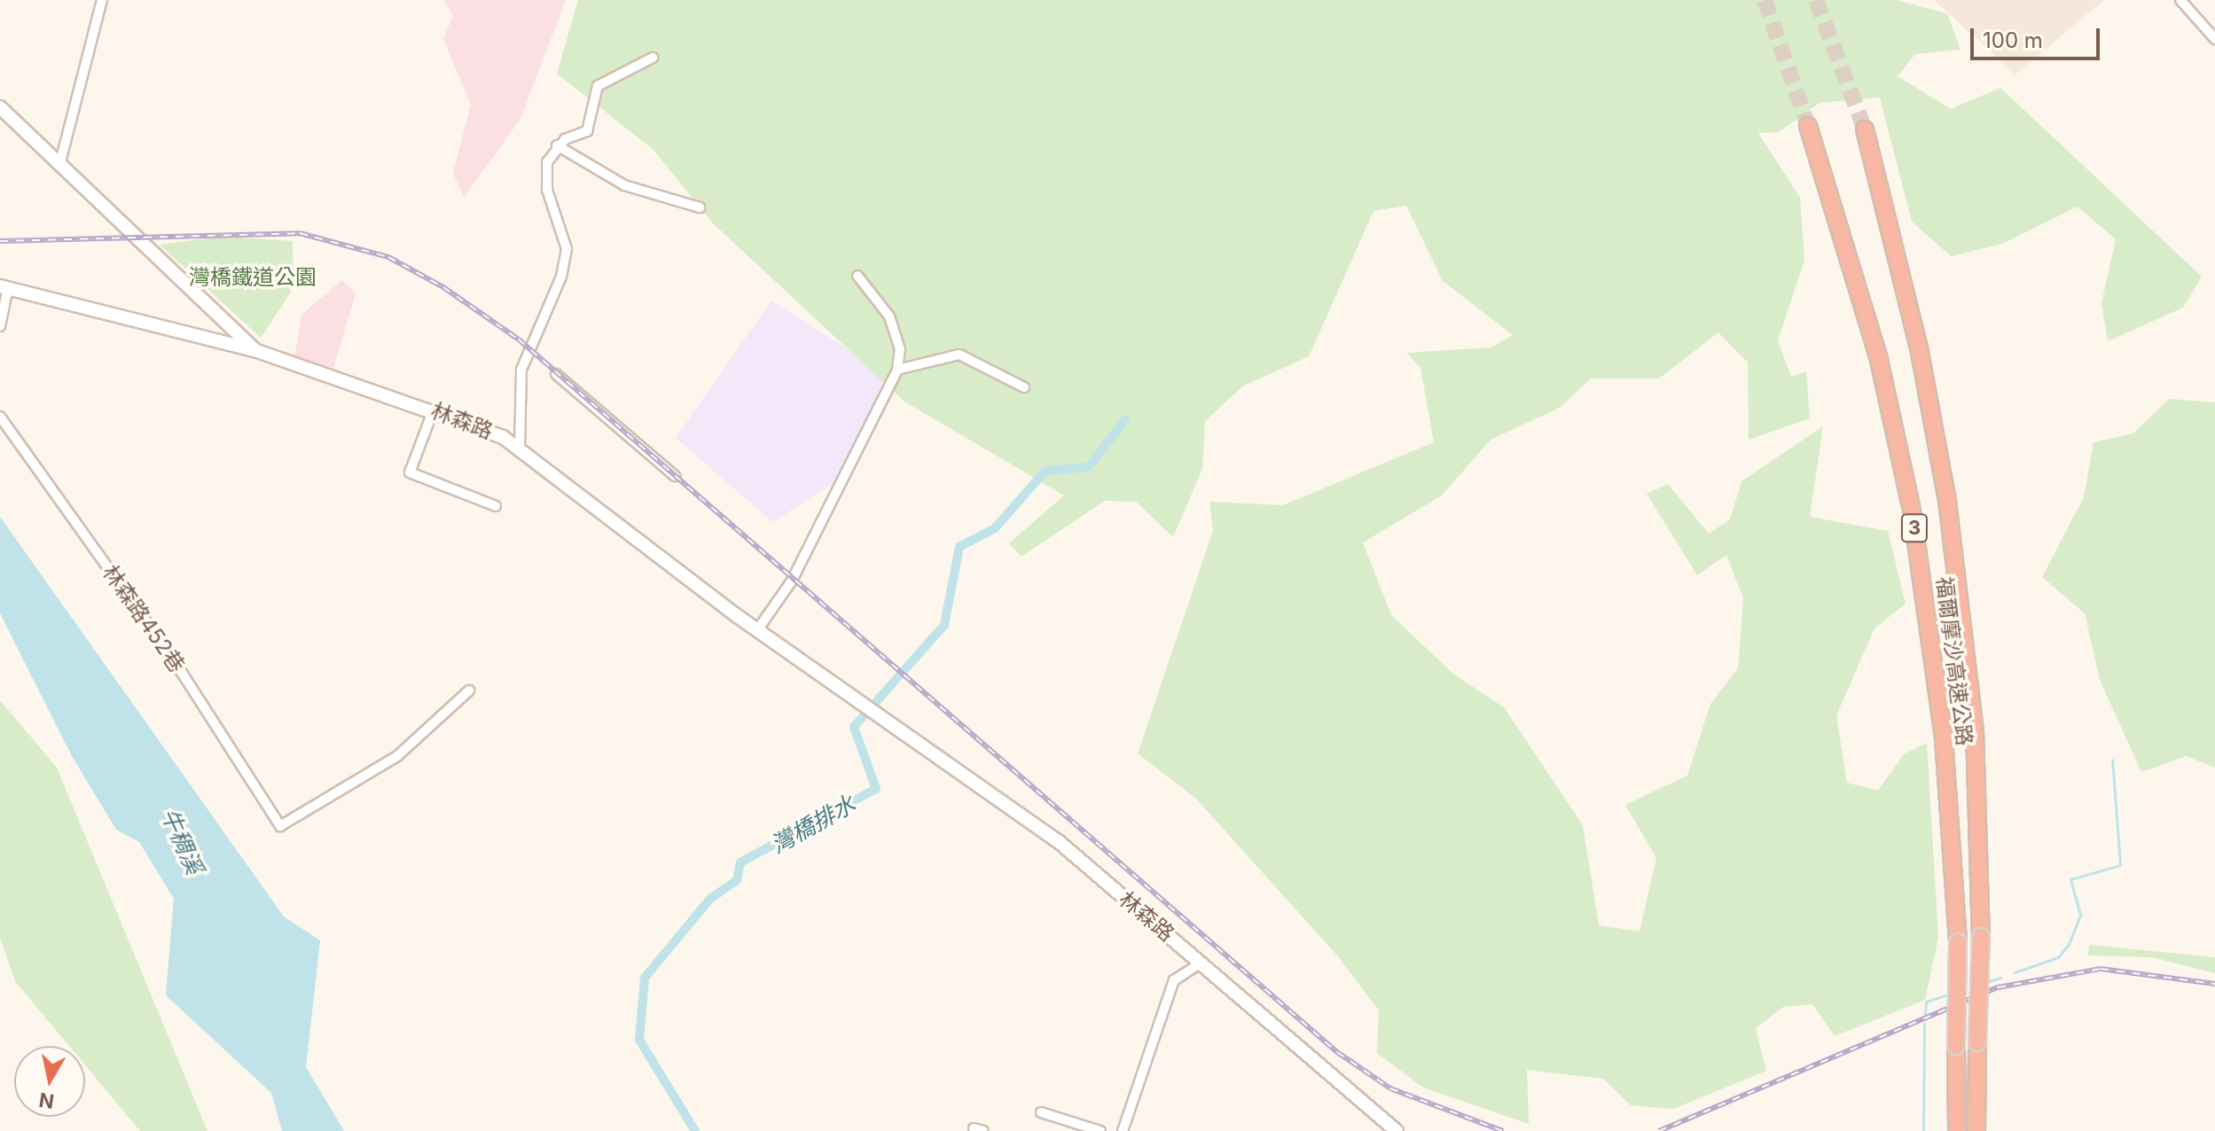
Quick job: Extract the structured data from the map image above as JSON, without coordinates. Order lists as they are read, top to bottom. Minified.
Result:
{"streets":{"highway":["3","福爾摩沙高速公路"],"main road":["林森路"],"street":["林森路452巷"]},"water":["灣橋排水","牛稠溪"],"parks":["灣橋鐵道公園"],"scale_bar":"100 m","north":"bottom"}
